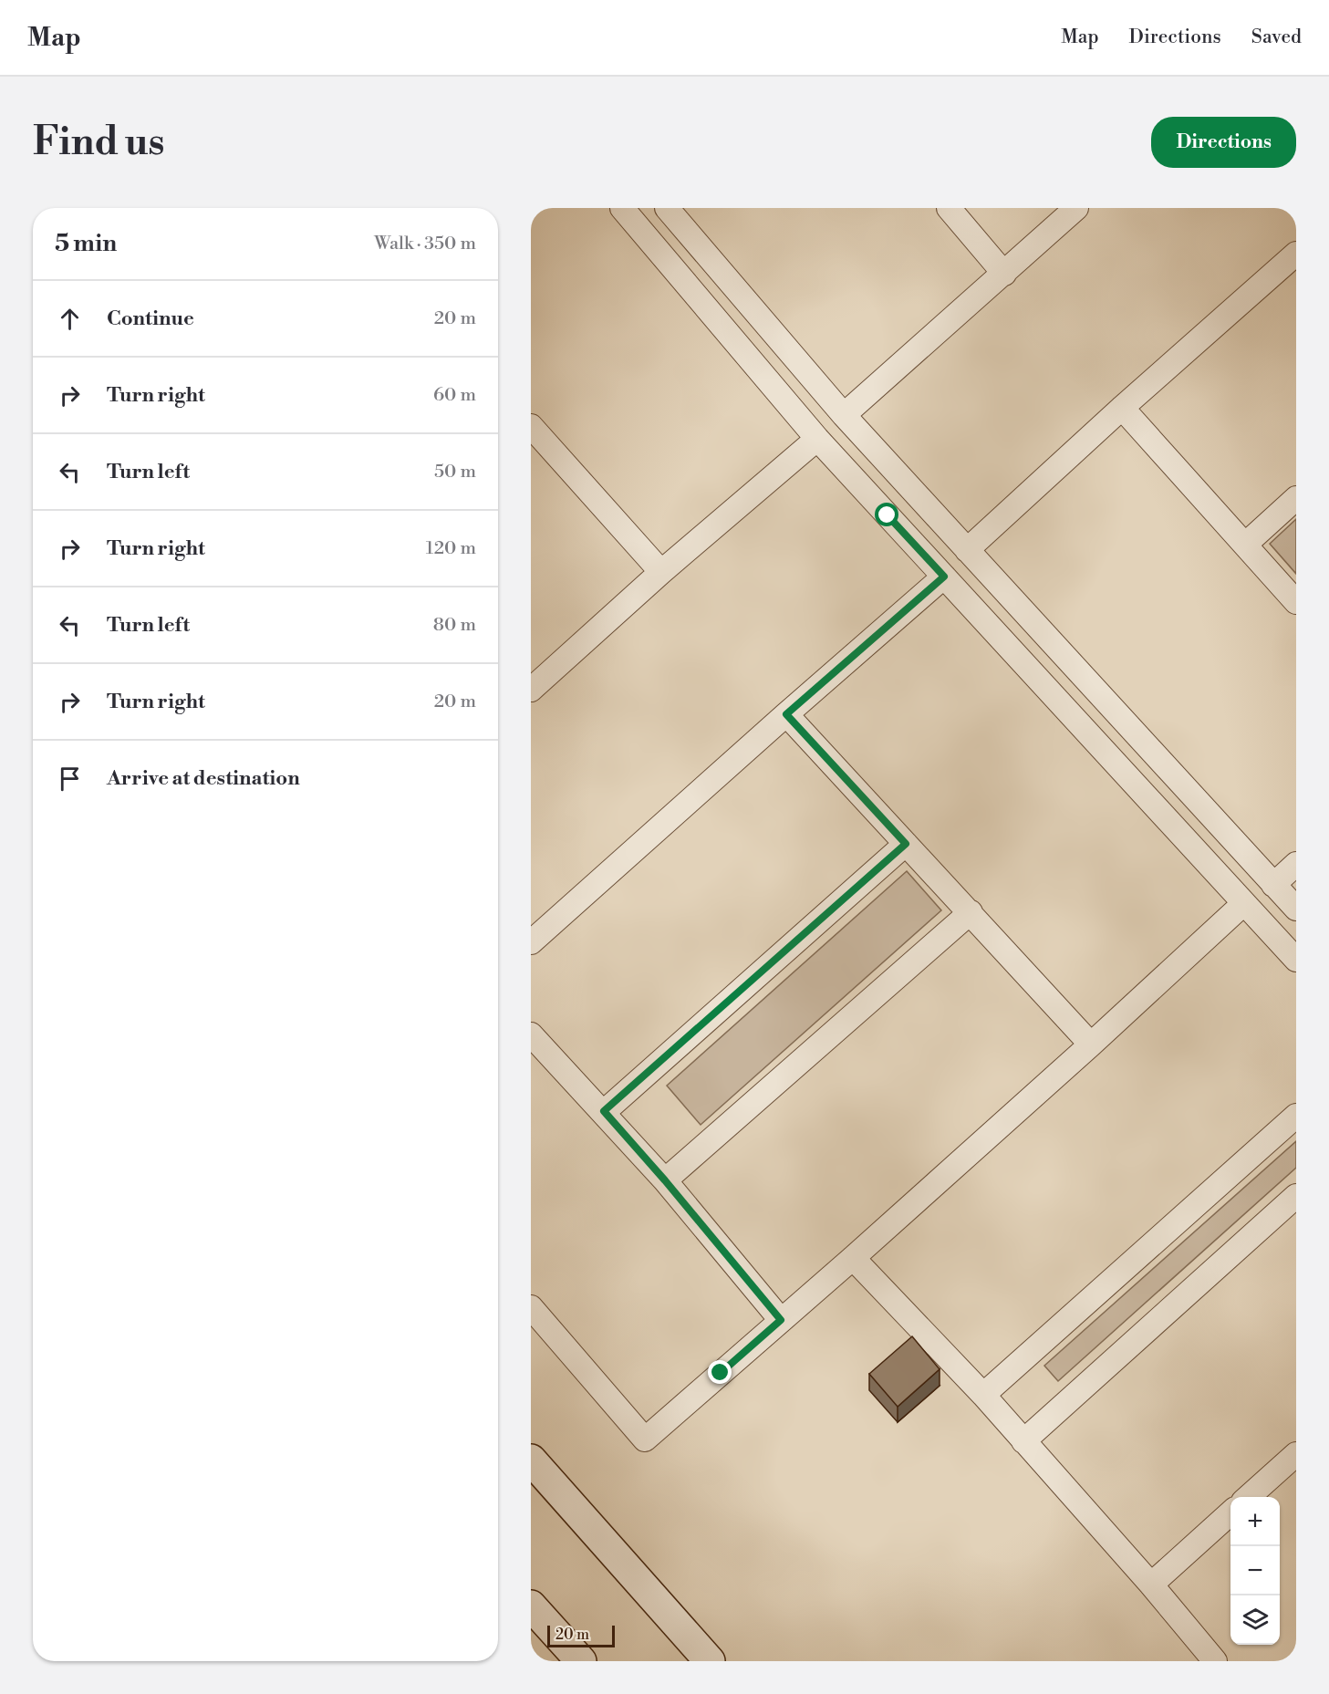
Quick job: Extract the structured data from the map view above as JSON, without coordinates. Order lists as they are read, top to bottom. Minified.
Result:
{"scale_bar":"20 m","page":{"header":"Map","nav":["Map","Directions","Saved"],"buttons":"Directions","title":"Find us","heading":["5 min","Walk · 350 m"],"list":[["Continue","20 m"],["Turn right","60 m"],["Turn left","50 m"],["Turn right","120 m"],["Turn left","80 m"],["Turn right","20 m"],"Arrive at destination"],"map_buttons":["+","−"],"scale":"20 m"}}
